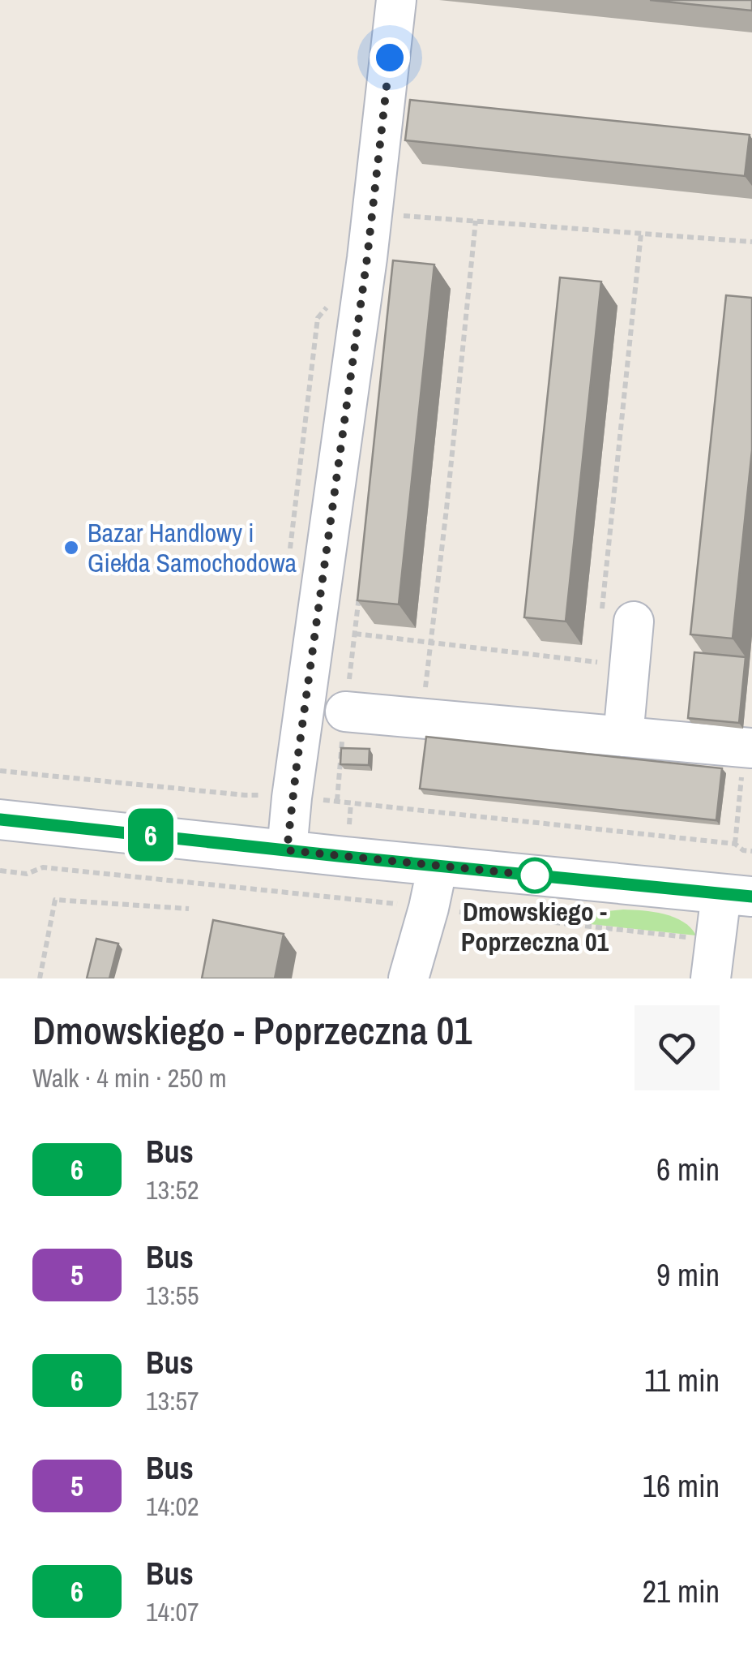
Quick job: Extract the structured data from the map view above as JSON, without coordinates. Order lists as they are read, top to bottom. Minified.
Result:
{"places":["Bazar Handlowy i Giełda Samochodowa","Dmowskiego - Poprzeczna 01"],"lines":["bus line 6"],"page":{"on_map":"6","heading":["Dmowskiego - Poprzeczna 01","Walk · 4 min · 250 m"],"list":[{"mark":"6","name":"Bus","note":"13:52","value":"6 min"},{"mark":"5","name":"Bus","note":"13:55","value":"9 min"},{"mark":"6","name":"Bus","note":"13:57","value":"11 min"},{"mark":"5","name":"Bus","note":"14:02","value":"16 min"},{"mark":"6","name":"Bus","note":"14:07","value":"21 min"}]}}
